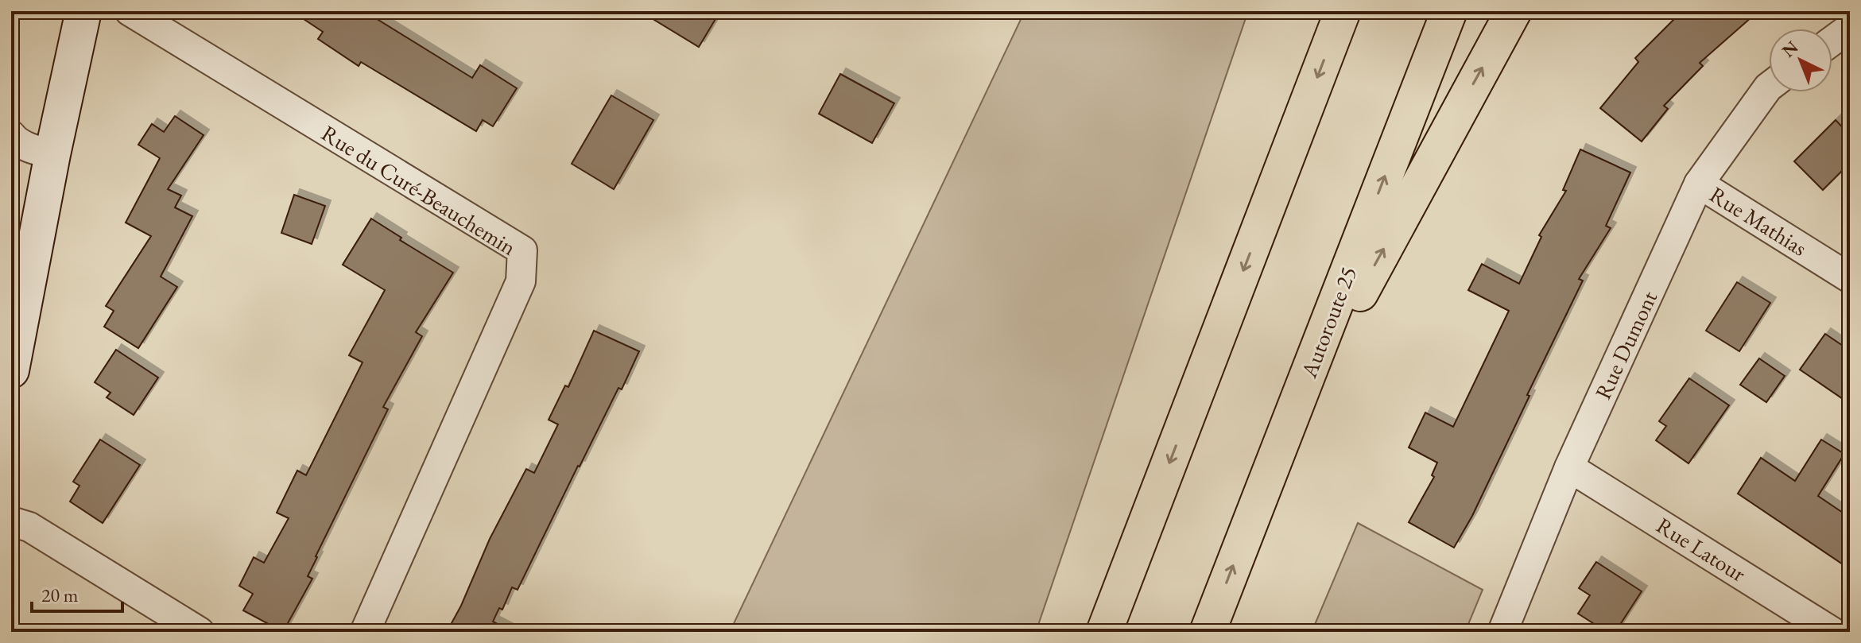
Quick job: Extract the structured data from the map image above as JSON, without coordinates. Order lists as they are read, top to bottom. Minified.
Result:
{"streets":{"highway":["Autoroute 25"],"street":["Rue du Curé-Beauchemin","Rue Mathias","Rue Dumont","Rue Latour"]},"crossings":[["Rue Mathias","Rue Dumont"],["Rue Dumont","Rue Latour"]],"scale_bar":"20 m","north":"top left"}
